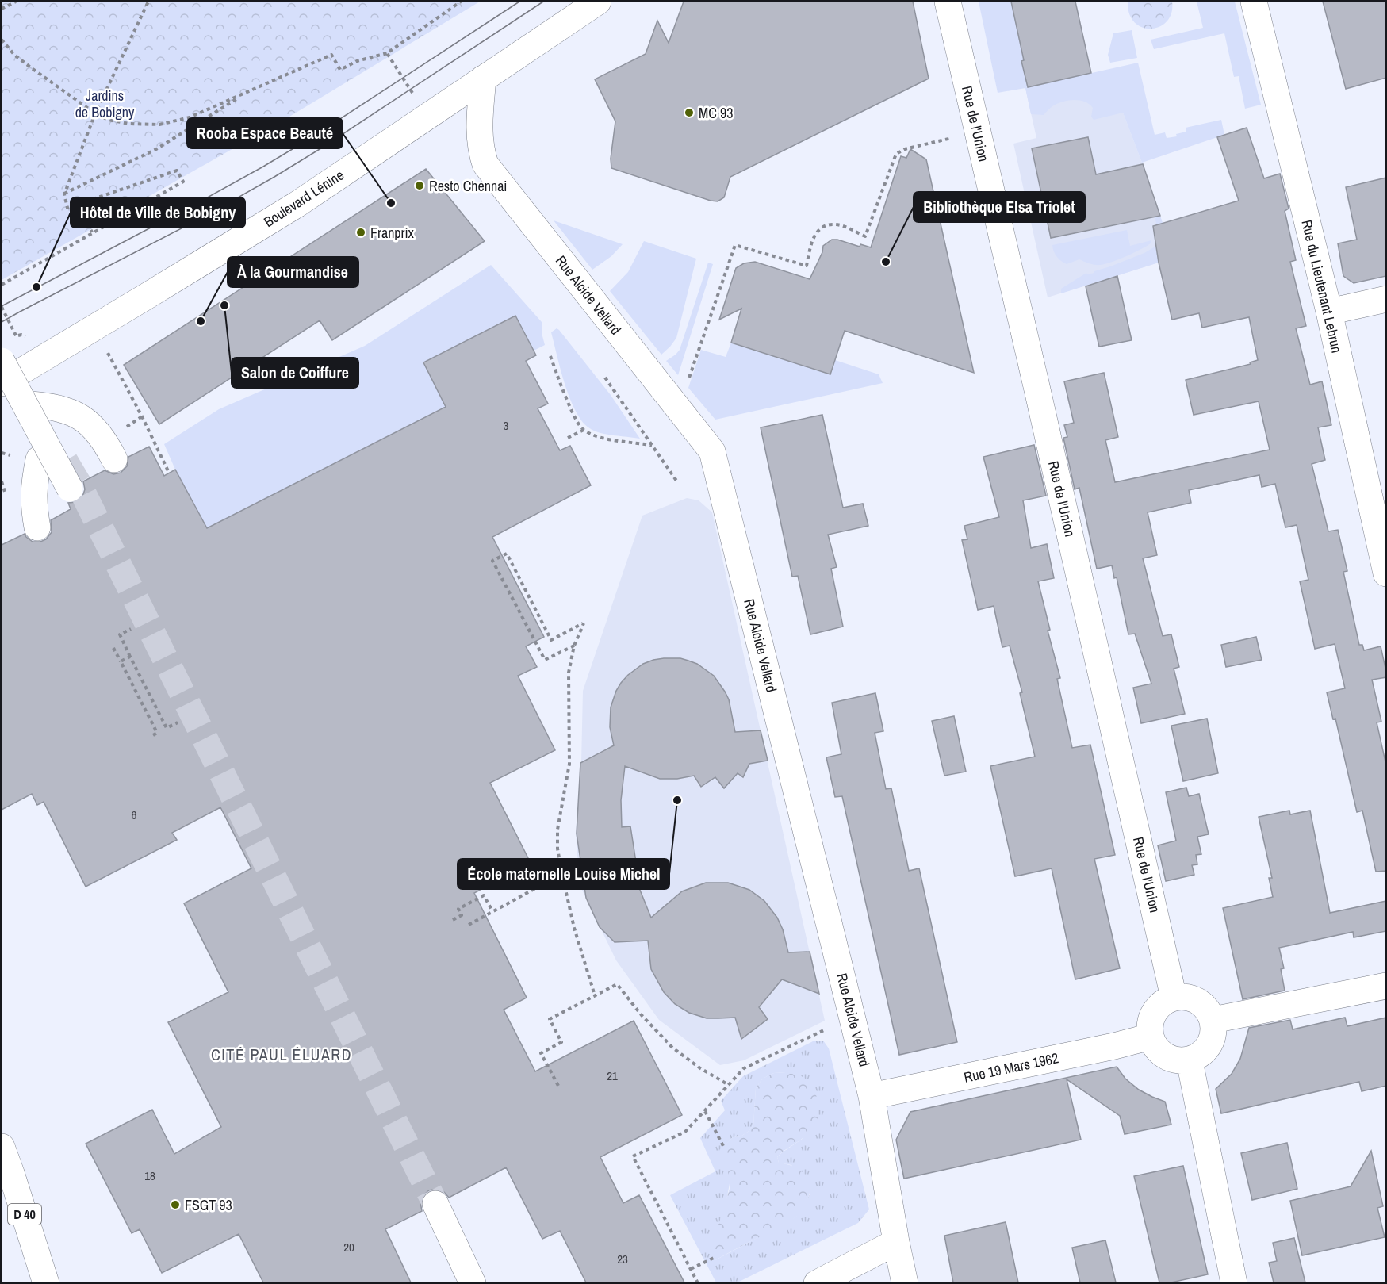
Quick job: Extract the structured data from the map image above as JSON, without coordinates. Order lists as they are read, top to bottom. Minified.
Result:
{"streets":{"street":["Rue de l'Union","Boulevard Lénine","Rue du Lieutenant Lebrun","Rue Alcide Vellard","Rue 19 Mars 1962","D 40"]},"crossings":[["Rue de l'Union","Rue 19 Mars 1962"],["Boulevard Lénine","Rue Alcide Vellard"],["Rue Alcide Vellard","Rue 19 Mars 1962"]],"districts":["CITÉ PAUL ÉLUARD"],"parks":["Jardins de Bobigny"],"places":["MC 93","Resto Chennai","Rooba Espace Beauté","Franprix","Bibliothèque Elsa Triolet","Hôtel de Ville de Bobigny","Salon de Coiffure","À la Gourmandise","École maternelle Louise Michel","FSGT 93"],"house_numbers":["3","6","21","18","20","23"]}
